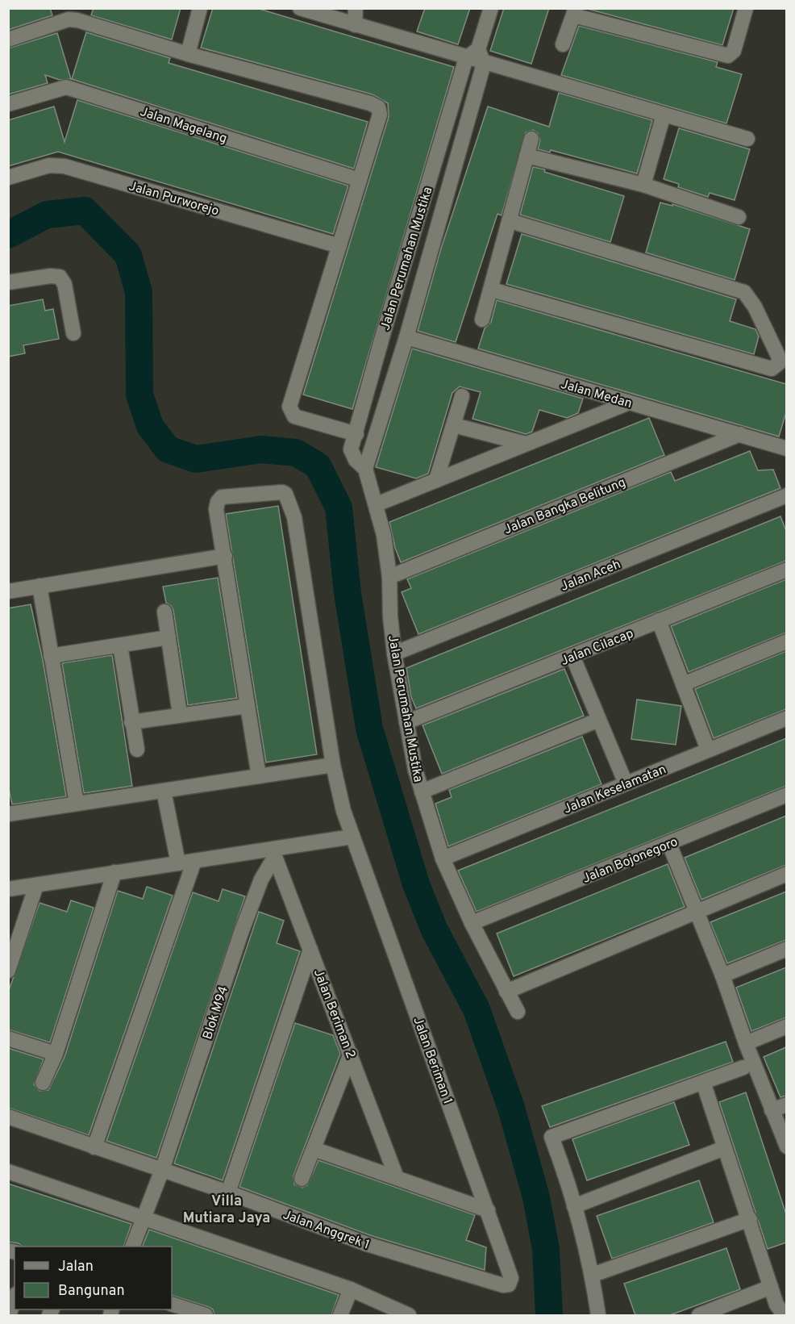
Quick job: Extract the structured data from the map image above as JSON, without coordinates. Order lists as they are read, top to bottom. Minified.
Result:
{"streets":{"street":["Jalan Magelang","Jalan Purworejo","Jalan Perumahan Mustika","Jalan Medan","Jalan Bangka Belitung","Jalan Aceh","Jalan Cilacap","Jalan Keselamatan","Jalan Bojonegoro","Blok M94","Jalan Beriman 2","Jalan Beriman 1","Jalan Anggrek 1"]},"crossings":[["Jalan Perumahan Mustika","Jalan Medan"],["Jalan Perumahan Mustika","Jalan Bangka Belitung"],["Jalan Perumahan Mustika","Jalan Aceh"],["Jalan Perumahan Mustika","Jalan Cilacap"],["Jalan Perumahan Mustika","Jalan Keselamatan"],["Jalan Perumahan Mustika","Jalan Bojonegoro"],["Jalan Medan","Jalan Bangka Belitung"],["Blok M94","Jalan Beriman 2"],["Blok M94","Jalan Anggrek 1"],["Jalan Beriman 1","Jalan Anggrek 1"]],"districts":["Villa Mutiara Jaya"],"legend":["Jalan","Bangunan"]}
